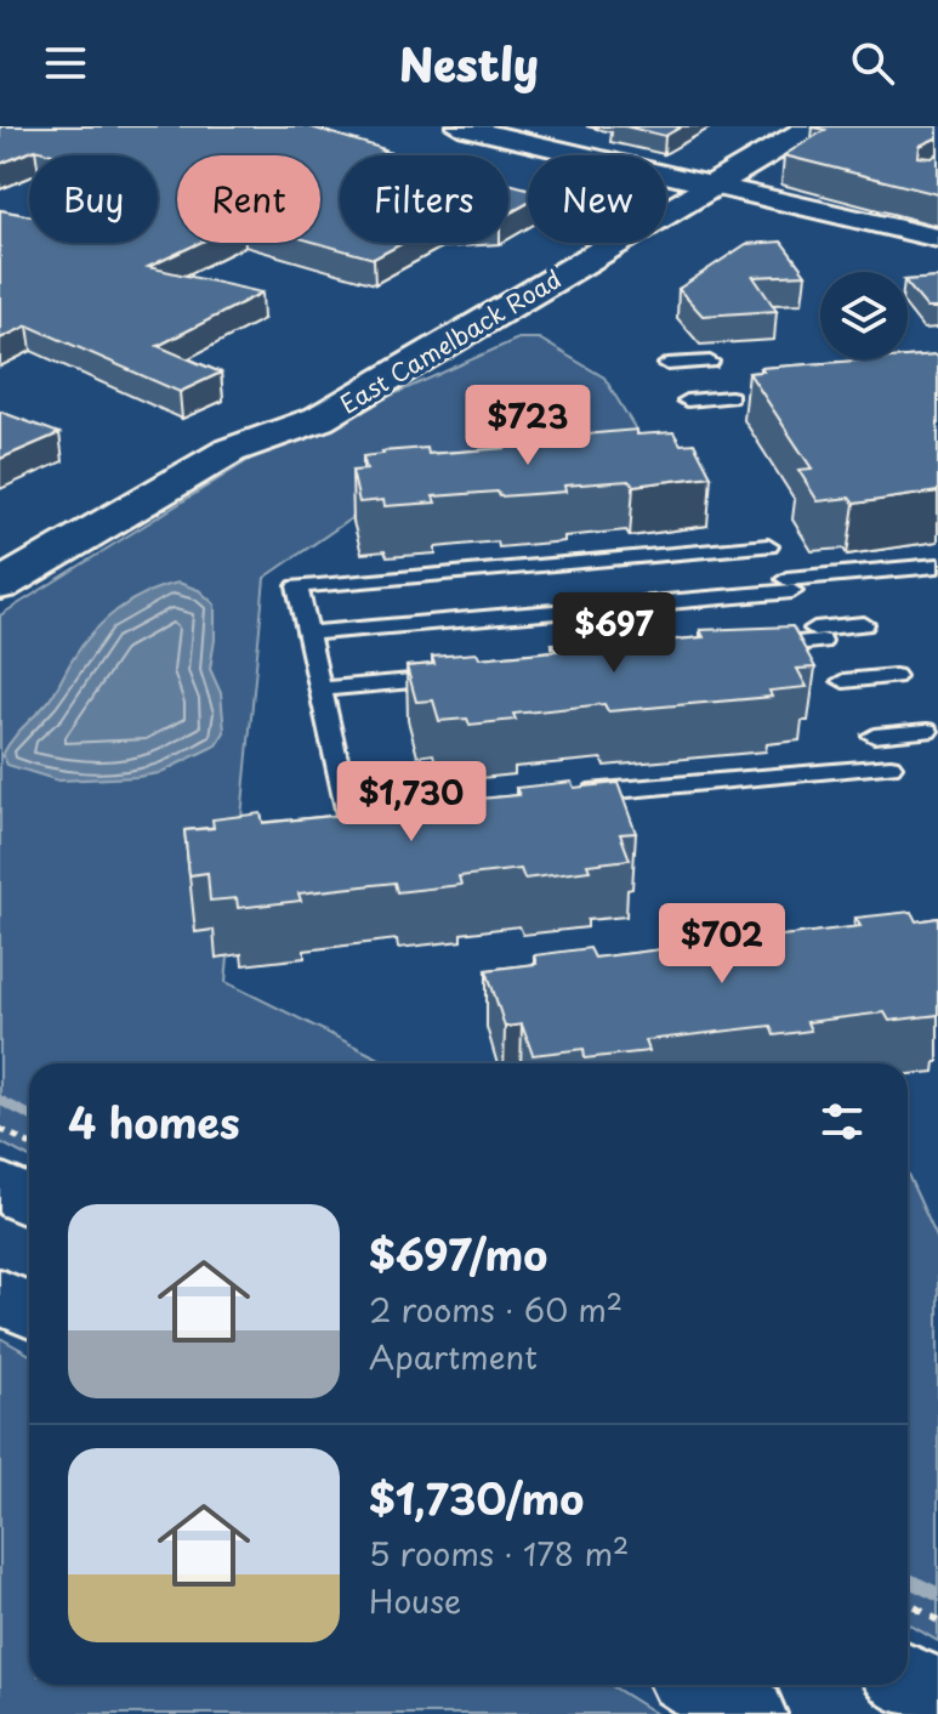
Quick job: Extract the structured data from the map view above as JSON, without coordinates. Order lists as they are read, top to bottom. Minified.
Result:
{"streets":{"main road":["East Camelback Road"]},"page":{"header":"Nestly","chip":["Buy","Rent","Filters","New"],"price":["$723","$697","$1,730","$702"],"heading":"4 homes","list":[{"name":"$697/mo","note":"2 rooms · 60 m² · Apartment"},{"name":"$1,730/mo","note":"5 rooms · 178 m² · House"}]}}
